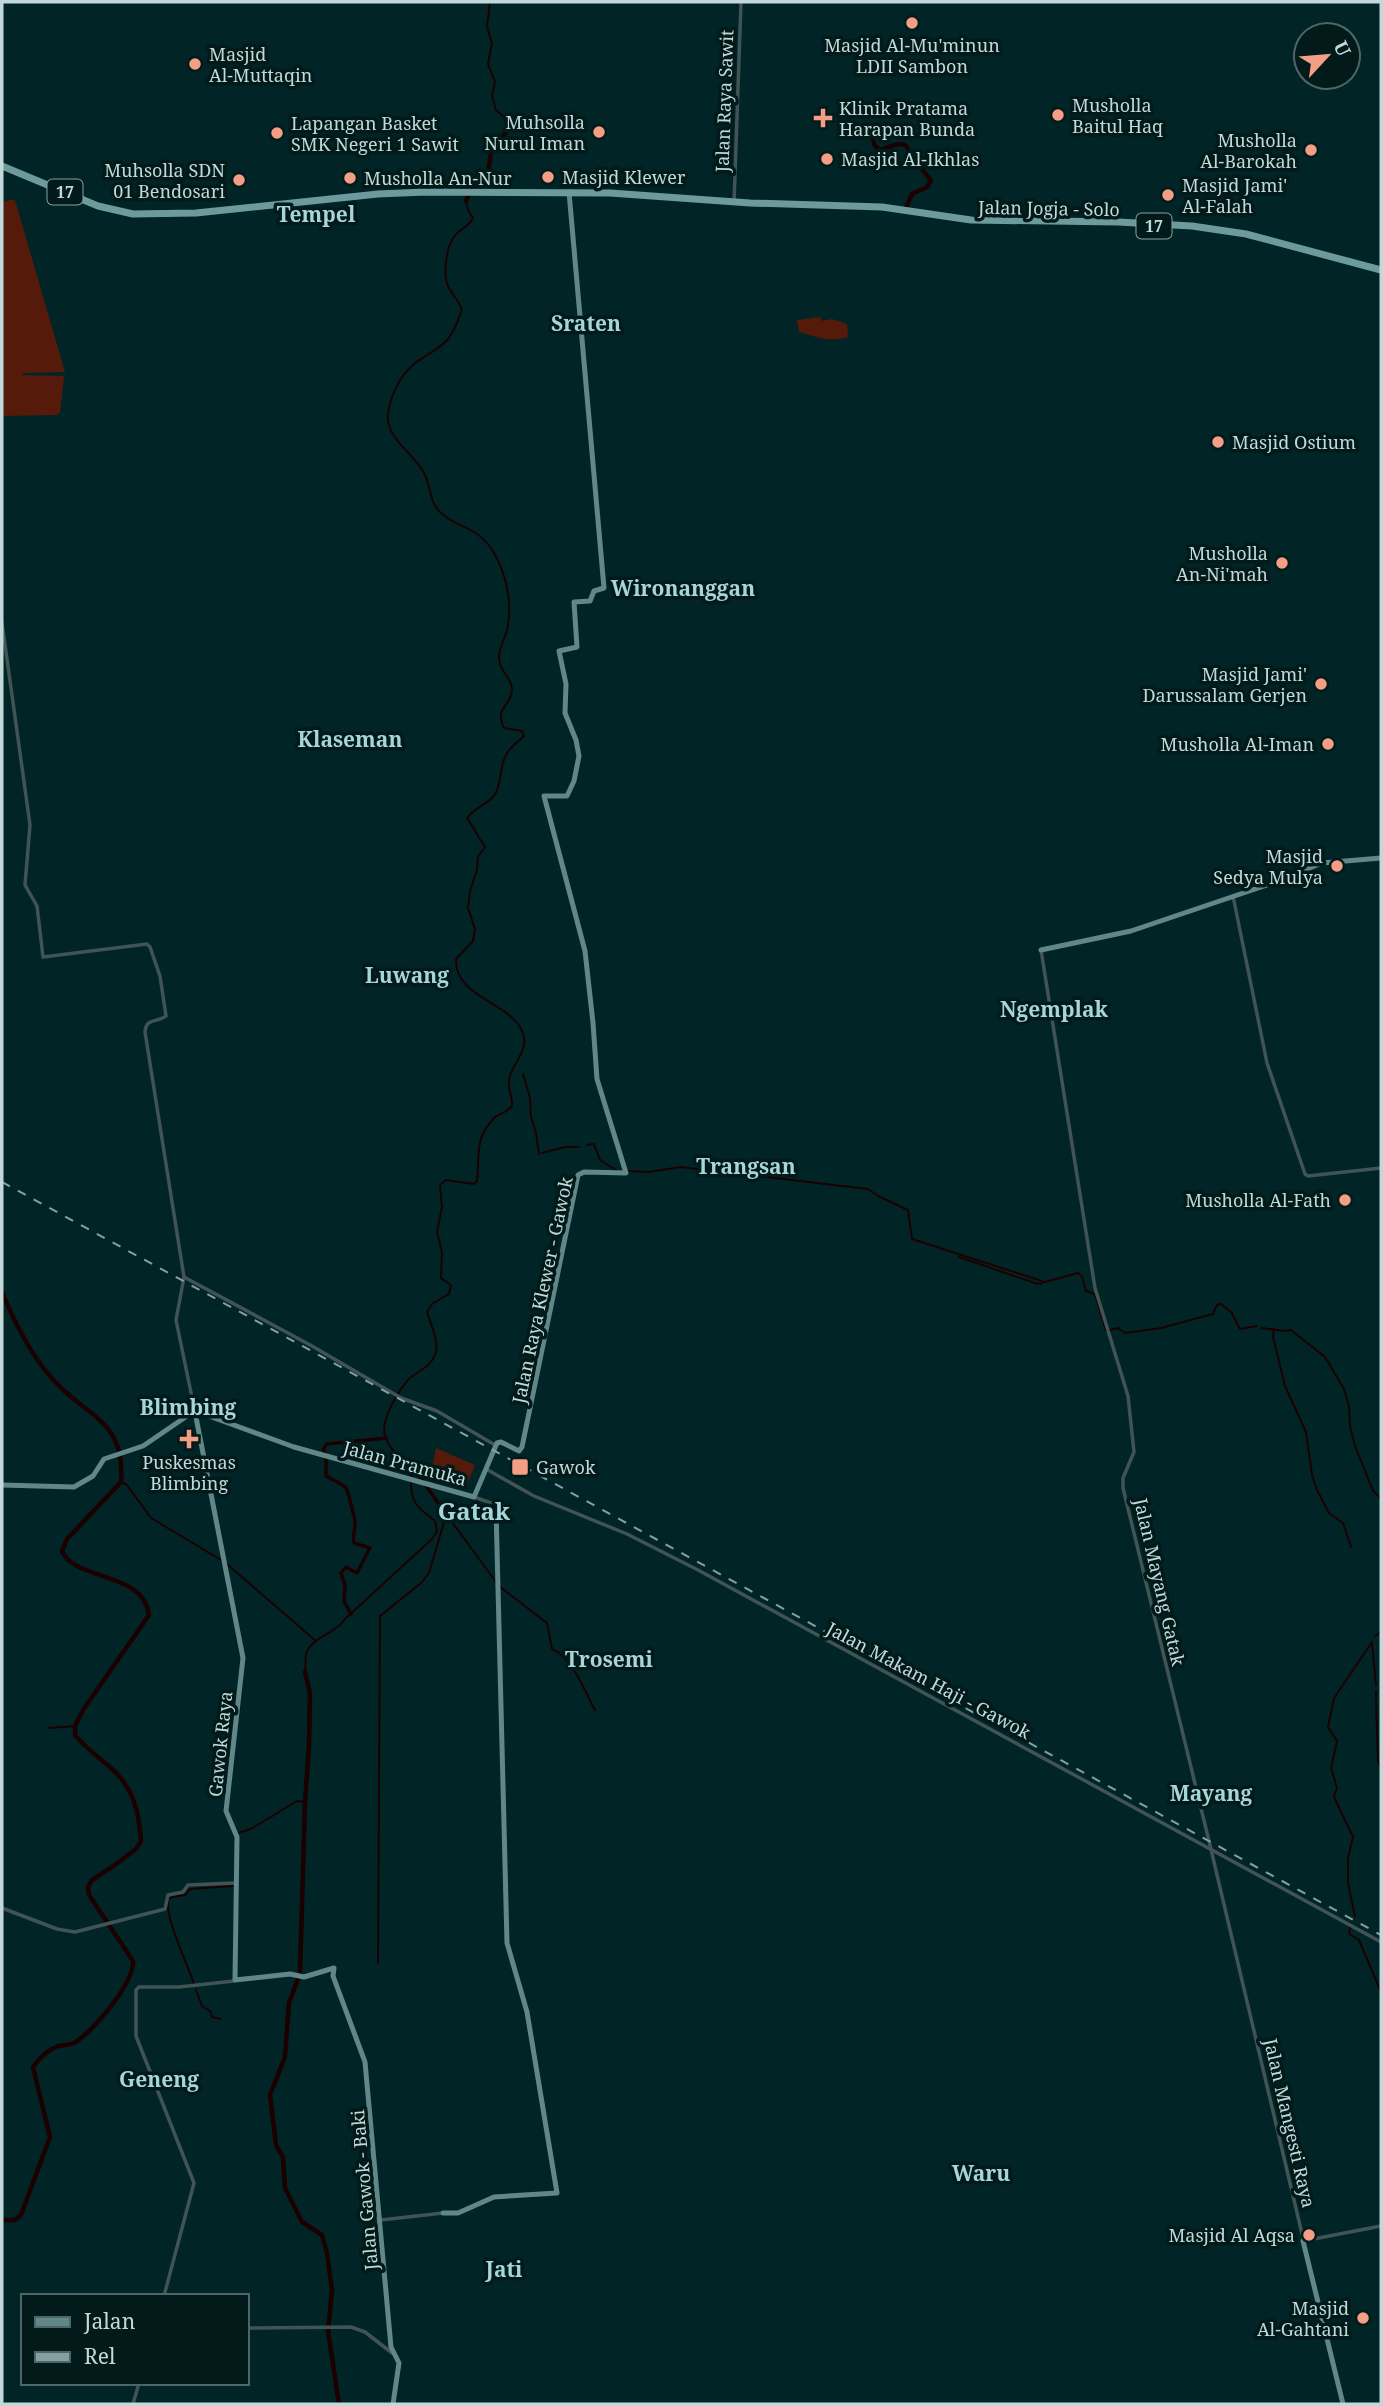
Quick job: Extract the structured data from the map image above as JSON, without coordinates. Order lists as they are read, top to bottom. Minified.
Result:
{"streets":{"highway":["17","Jalan Jogja - Solo"],"main road":["Jalan Raya Klewer - Gawok","Jalan Pramuka","Gawok Raya","Jalan Mangesti Raya","Jalan Gawok - Baki"],"street":["Jalan Raya Sawit","Jalan Mayang Gatak","Jalan Makam Haji - Gawok"]},"crossings":[["Jalan Raya Sawit","17"],["Jalan Raya Sawit","Jalan Jogja - Solo"],["17","Jalan Jogja - Solo"],["17","Jalan Raya Klewer - Gawok"],["Jalan Pramuka","Gawok Raya"],["Jalan Mayang Gatak","Jalan Makam Haji - Gawok"],["Jalan Mayang Gatak","Jalan Mangesti Raya"],["Jalan Makam Haji - Gawok","Jalan Mangesti Raya"]],"districts":["Tempel","Sraten","Wironanggan","Klaseman","Luwang","Ngemplak","Trangsan","Blimbing","Gatak","Trosemi","Mayang","Geneng","Waru","Jati"],"places":{"other":["Masjid Al-Mu'minun LDII Sambon","Masjid Al-Muttaqin","Musholla Baitul Haq","Muhsolla Nurul Iman","Lapangan Basket SMK Negeri 1 Sawit","Musholla Al-Barokah","Masjid Al-Ikhlas","Masjid Klewer","Musholla An-Nur","Muhsolla SDN 01 Bendosari","Masjid Jami' Al-Falah","Masjid Ostium","Musholla An-Ni'mah","Masjid Jami' Darussalam Gerjen","Musholla Al-Iman","Masjid Sedya Mulya","Musholla Al-Fath","Masjid Al Aqsa","Masjid Al-Gahtani"],"health":["Klinik Pratama Harapan Bunda","Puskesmas Blimbing"],"transit":["Gawok"]},"legend":["Jalan","Rel"],"north":"top right"}
